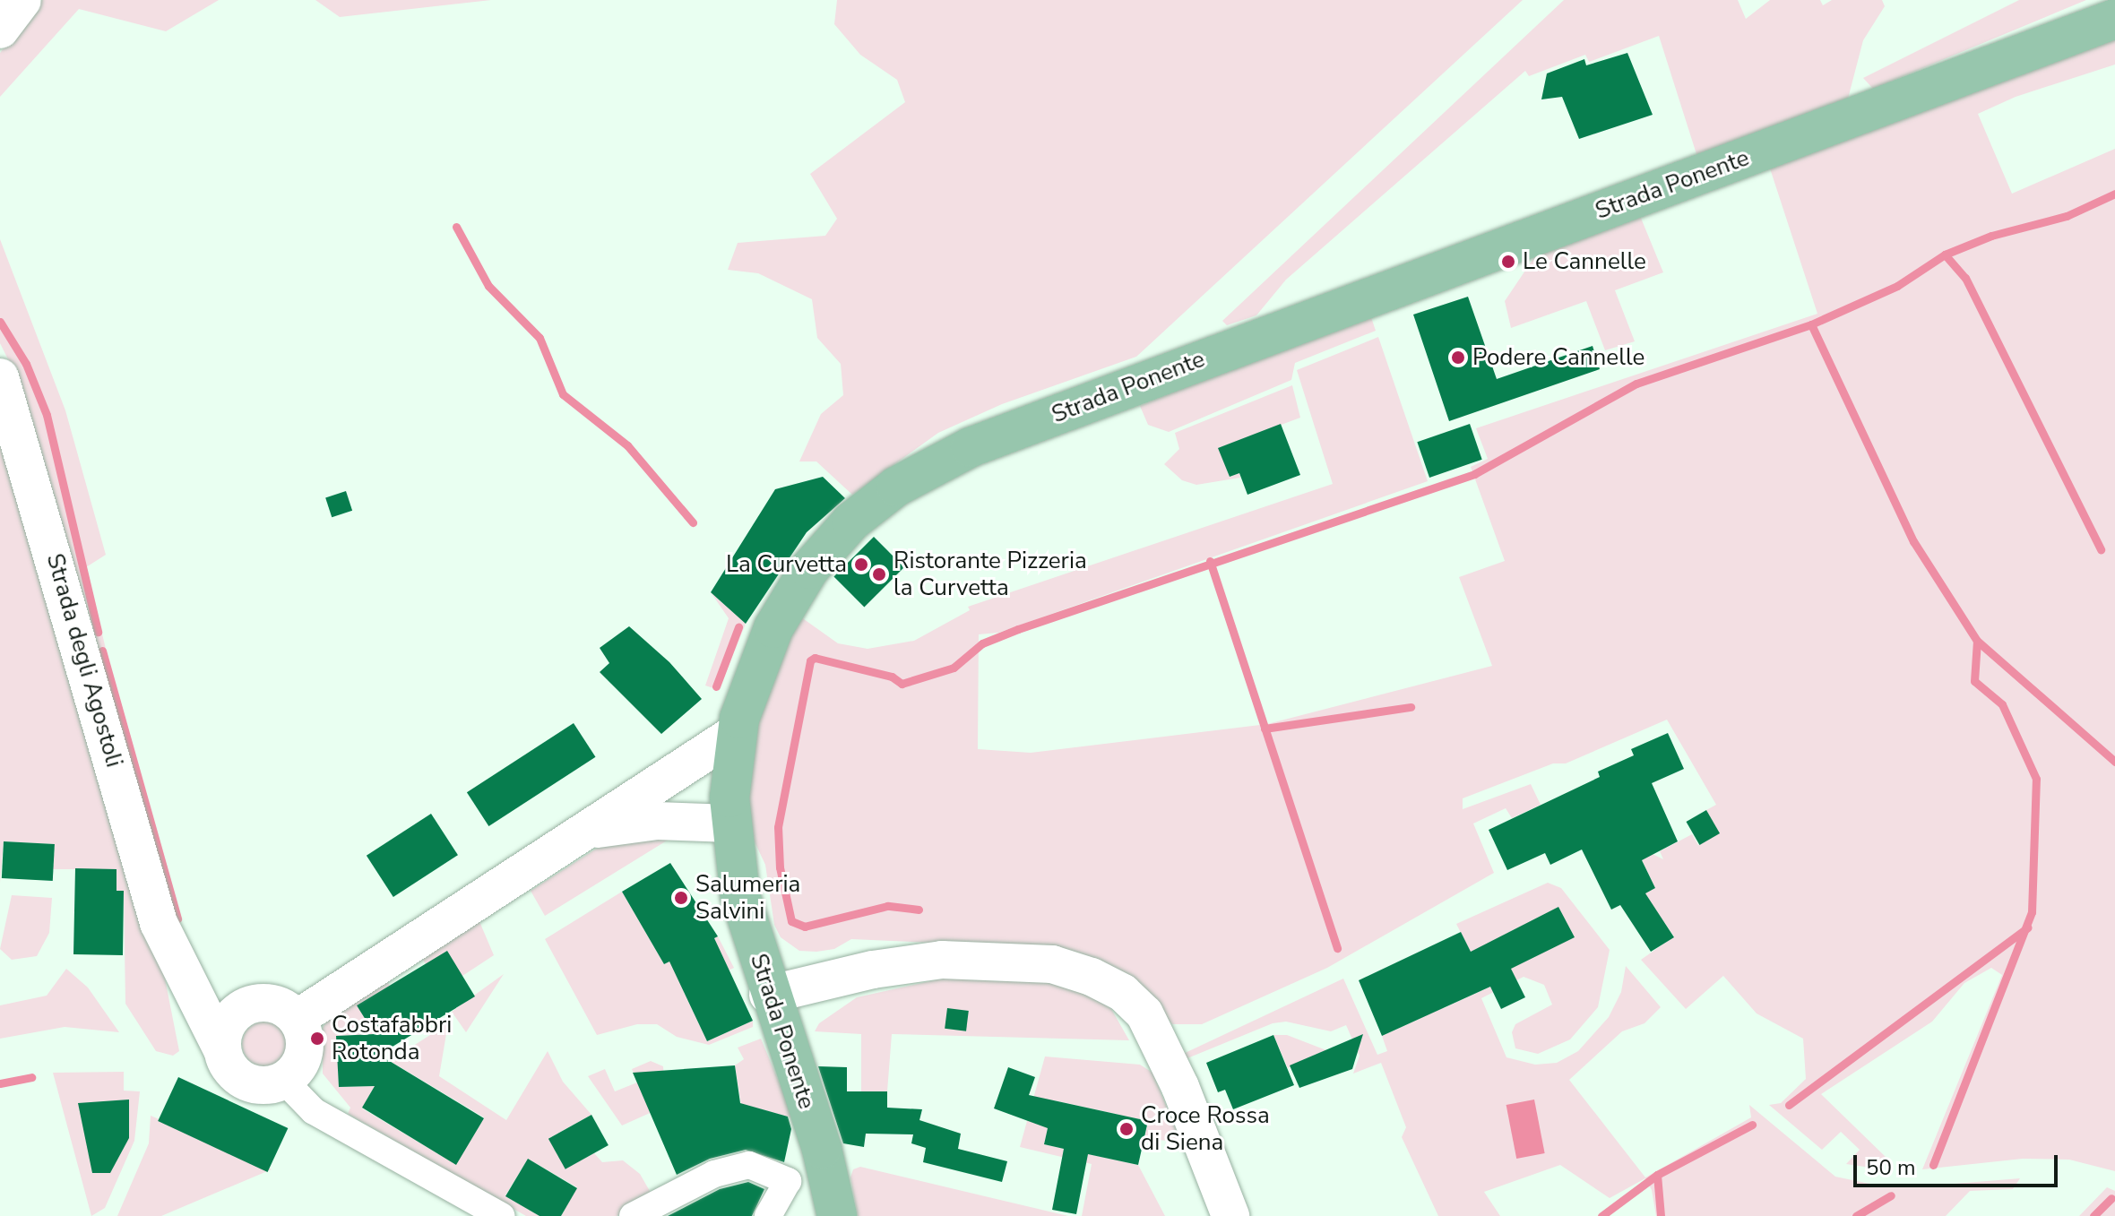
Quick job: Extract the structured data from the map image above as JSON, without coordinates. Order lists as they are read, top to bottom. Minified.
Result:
{"streets":{"main road":["Strada Ponente"],"street":["Strada degli Agostoli"]},"places":["Le Cannelle","Podere Cannelle","La Curvetta","Ristorante Pizzeria la Curvetta","Salumeria Salvini","Costafabbri Rotonda","Croce Rossa di Siena"],"scale_bar":"50 m"}
